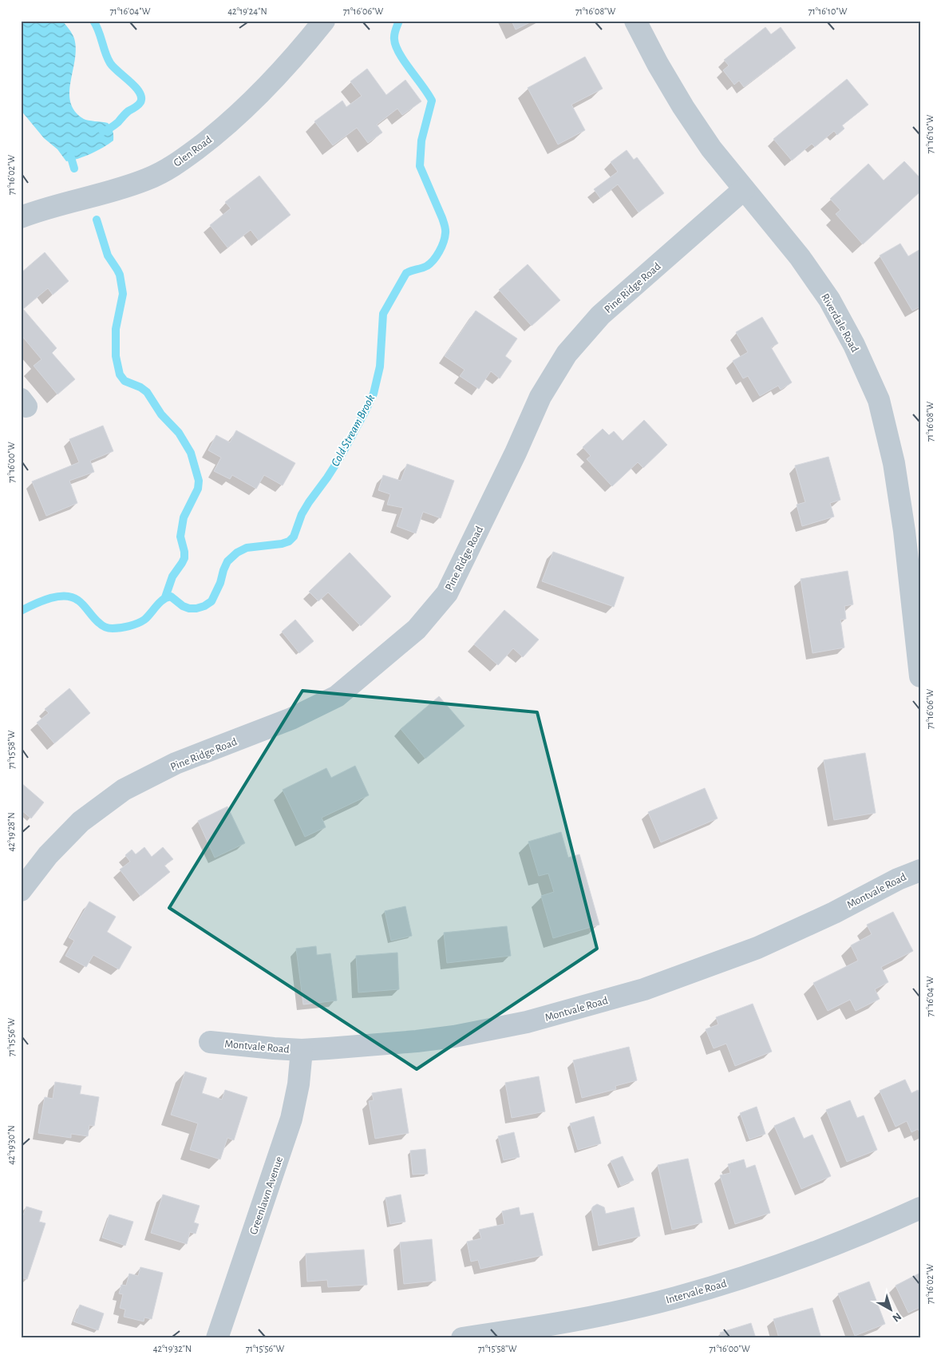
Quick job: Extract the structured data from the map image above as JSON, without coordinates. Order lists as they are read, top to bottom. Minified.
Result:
{"streets":{"street":["Glen Road","Pine Ridge Road","Riverdale Road","Montvale Road","Greenlawn Avenue","Intervale Road"]},"crossings":[["Pine Ridge Road","Riverdale Road"],["Montvale Road","Greenlawn Avenue"]],"water":["Cold Stream Brook"],"north":"bottom right","coordinates":["71°16'04\"W","42°19'24\"N","71°16'06\"W","71°16'08\"W","71°16'10\"W","71°16'02\"W","71°16'00\"W","71°15'58\"W","42°19'28\"N","71°15'56\"W","42°19'30\"N","42°19'32\"N"]}
